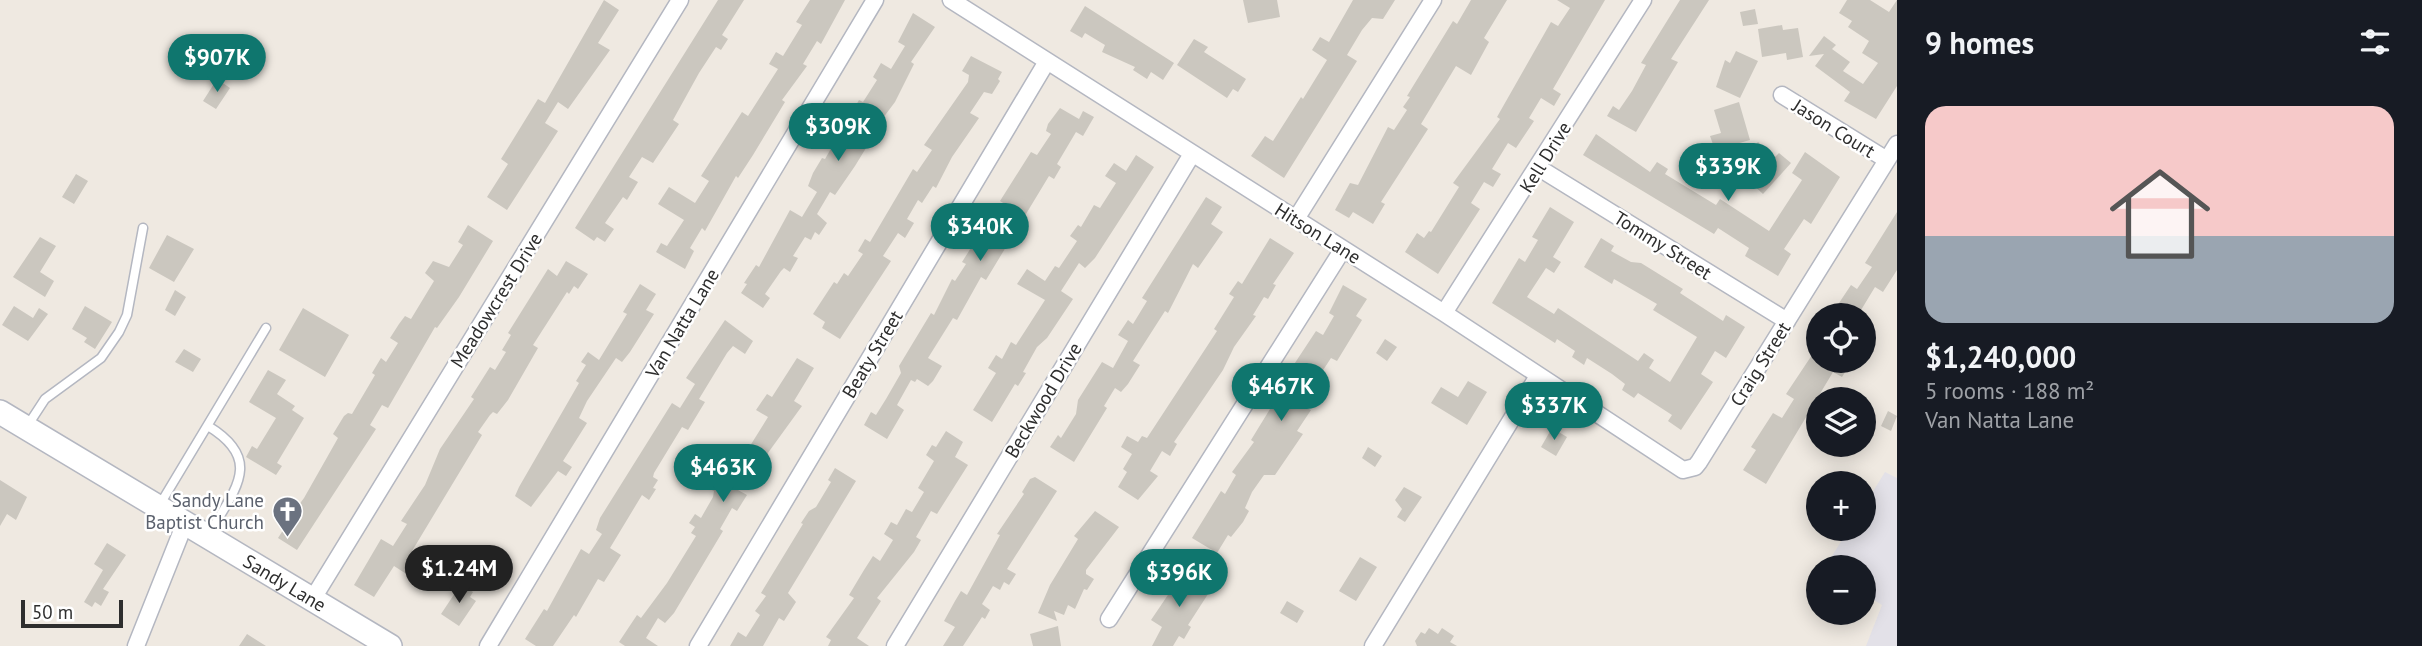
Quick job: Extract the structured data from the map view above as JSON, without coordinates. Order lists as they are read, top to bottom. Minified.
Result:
{"streets":{"street":["Jason Court","Kell Drive","Hitson Lane","Tommy Street","Meadowcrest Drive","Van Natta Lane","Beaty Street","Craig Street","Beckwood Drive","Sandy Lane"]},"crossings":[["Jason Court","Craig Street"],["Kell Drive","Hitson Lane"],["Kell Drive","Tommy Street"],["Hitson Lane","Beaty Street"],["Hitson Lane","Craig Street"],["Hitson Lane","Beckwood Drive"],["Tommy Street","Craig Street"],["Meadowcrest Drive","Sandy Lane"]],"places":{"church":["Sandy Lane Baptist Church"]},"scale_bar":"50 m","page":{"heading":"9 homes","price":["$907K","$309K","$339K","$340K","$467K","$337K","$463K","$1.24M","$396K"],"list":[{"name":"$1,240,000","note":"5 rooms · 188 m² · Van Natta Lane"}],"map_buttons":["+","−"],"scale":"50 m"}}
